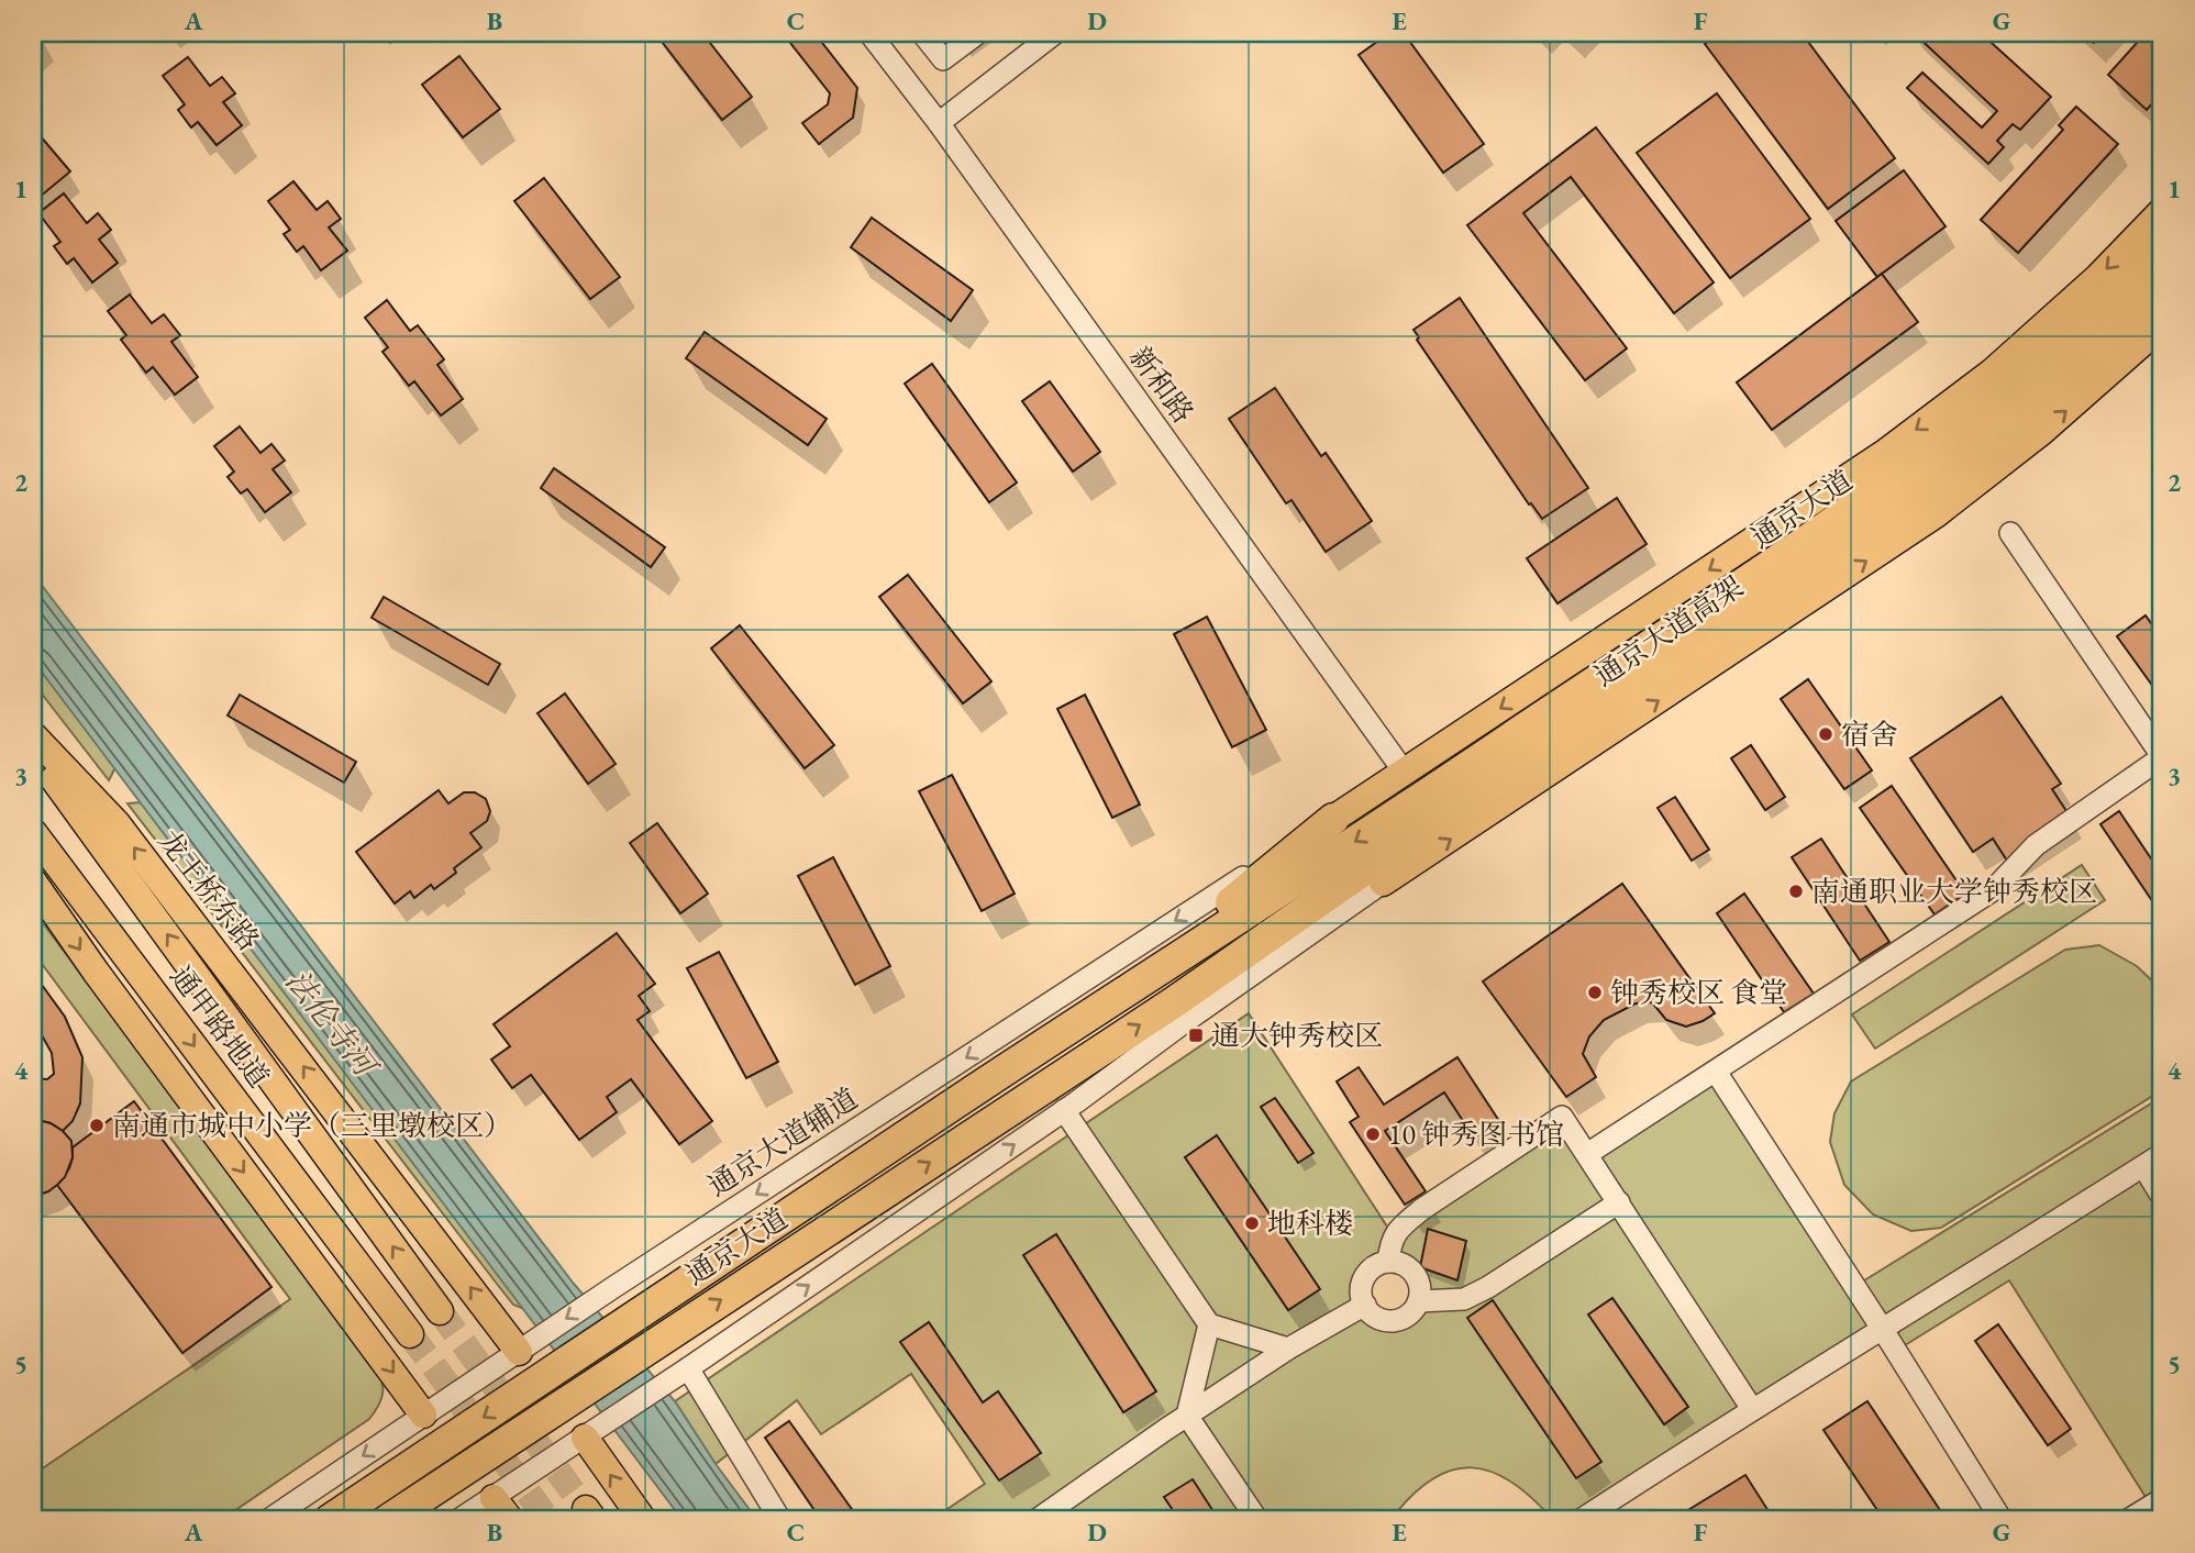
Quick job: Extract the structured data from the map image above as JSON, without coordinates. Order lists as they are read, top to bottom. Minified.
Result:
{"streets":{"highway":["通京大道","通京大道高架"],"main road":["龙王桥东路","通甲路地道"],"street":["新和路","通京大道辅道"]},"crossings":[["新和路","通京大道"],["通京大道","通京大道高架"],["通京大道","通京大道辅道"],["龙王桥东路","通京大道辅道"]],"water":["法伦寺河"],"places":{"other":["宿舍","南通职业大学钟秀校区","钟秀校区 食堂","南通市城中小学（三里墩校区）","10 钟秀图书馆","地科楼"],"transit":["通大钟秀校区"]},"grid":{"columns":["A","B","C","D","E","F","G"],"rows":["1","2","3","4","5"]}}
